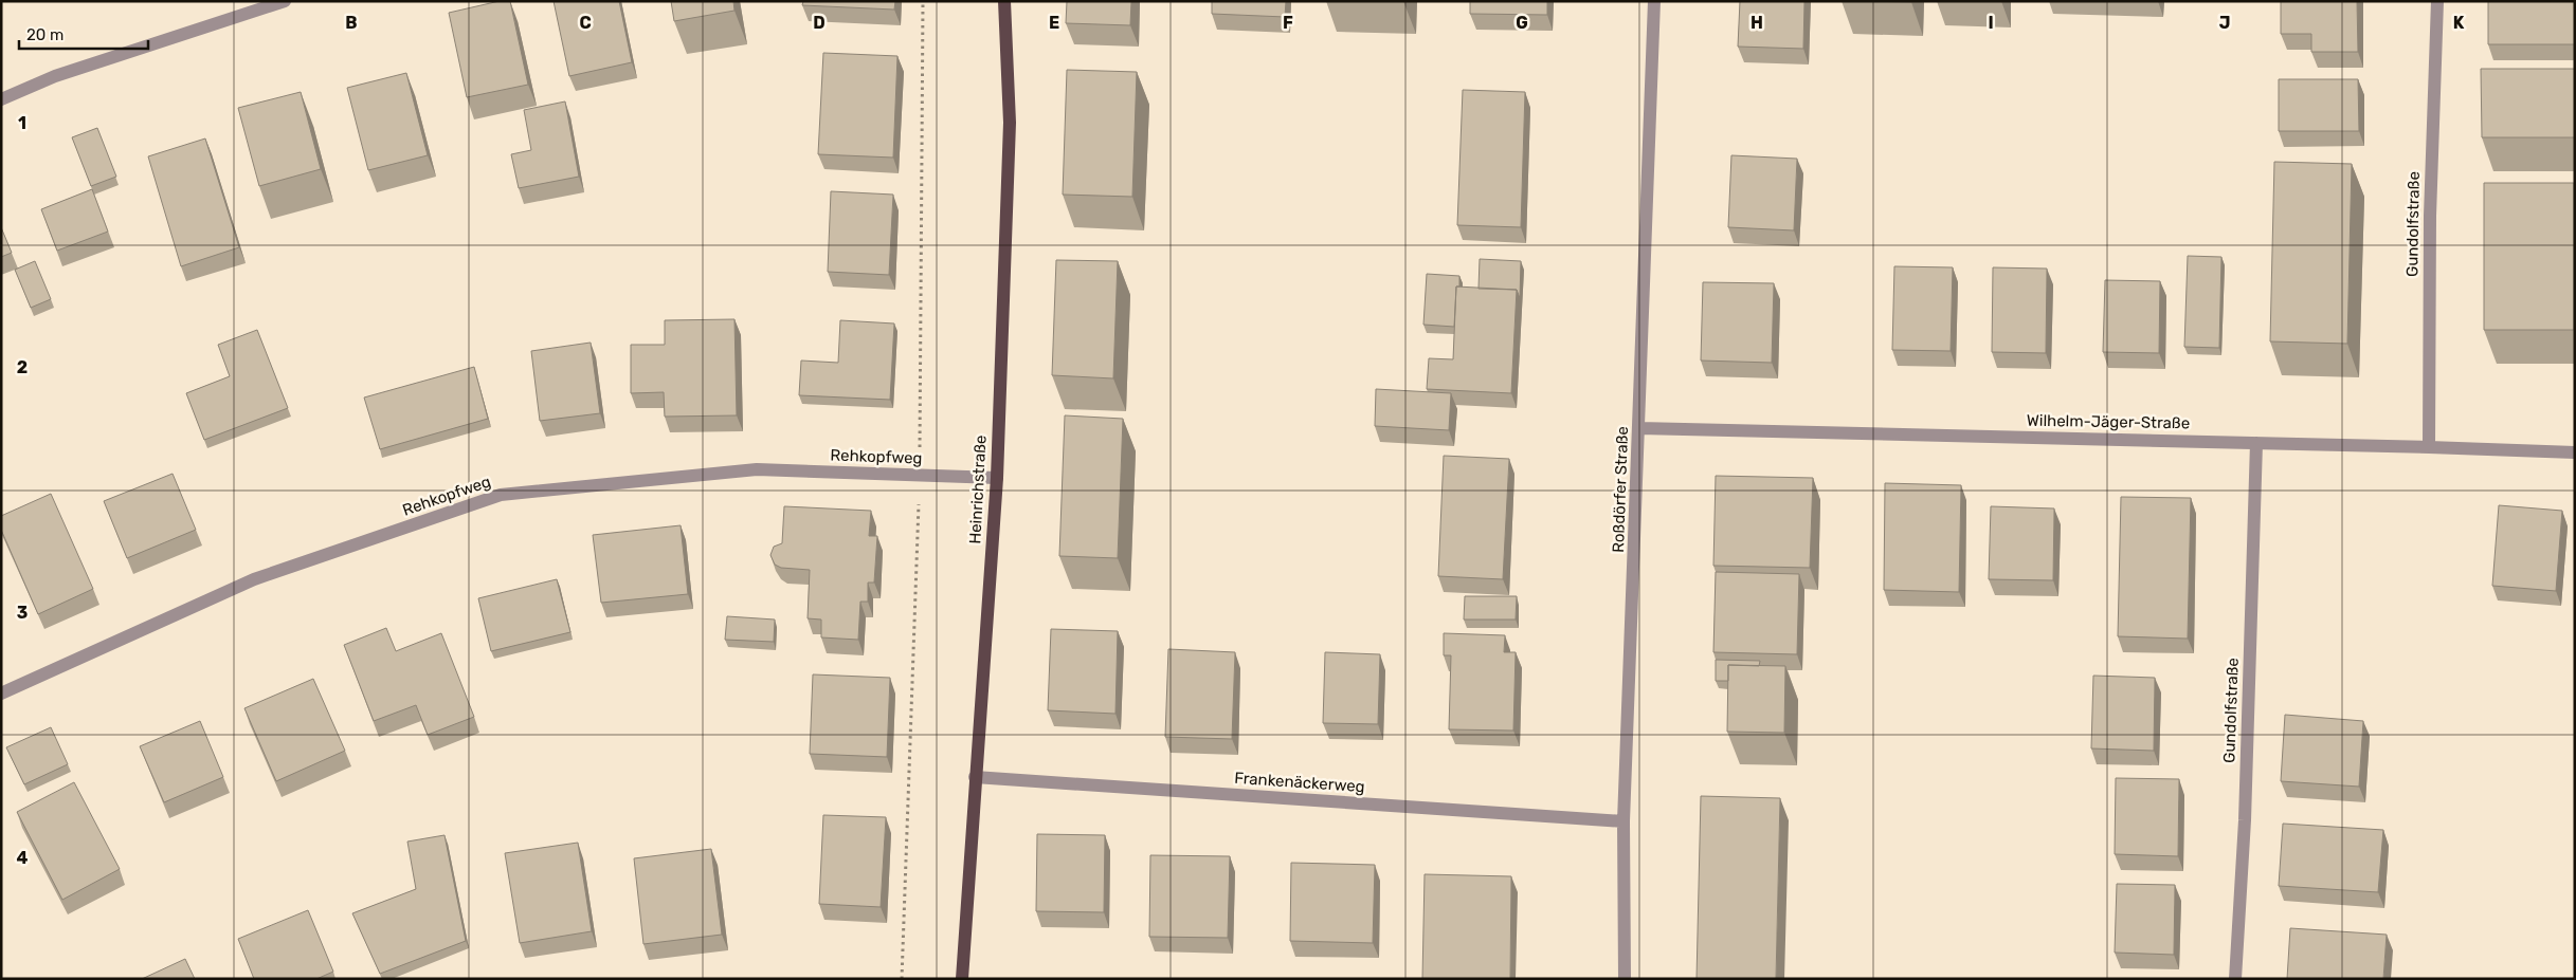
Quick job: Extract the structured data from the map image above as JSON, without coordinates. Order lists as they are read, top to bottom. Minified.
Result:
{"streets":{"main road":["Heinrichstraße"],"street":["Gundolfstraße","Wilhelm-Jäger-Straße","Rehkopfweg","Roßdörfer Straße","Frankenäckerweg"]},"crossings":[["Gundolfstraße","Wilhelm-Jäger-Straße"],["Wilhelm-Jäger-Straße","Roßdörfer Straße"],["Rehkopfweg","Heinrichstraße"],["Heinrichstraße","Frankenäckerweg"],["Roßdörfer Straße","Frankenäckerweg"]],"scale_bar":"20 m","grid":{"columns":["B","C","D","E","F","G","H","I","J","K"],"rows":["1","2","3","4"]}}
